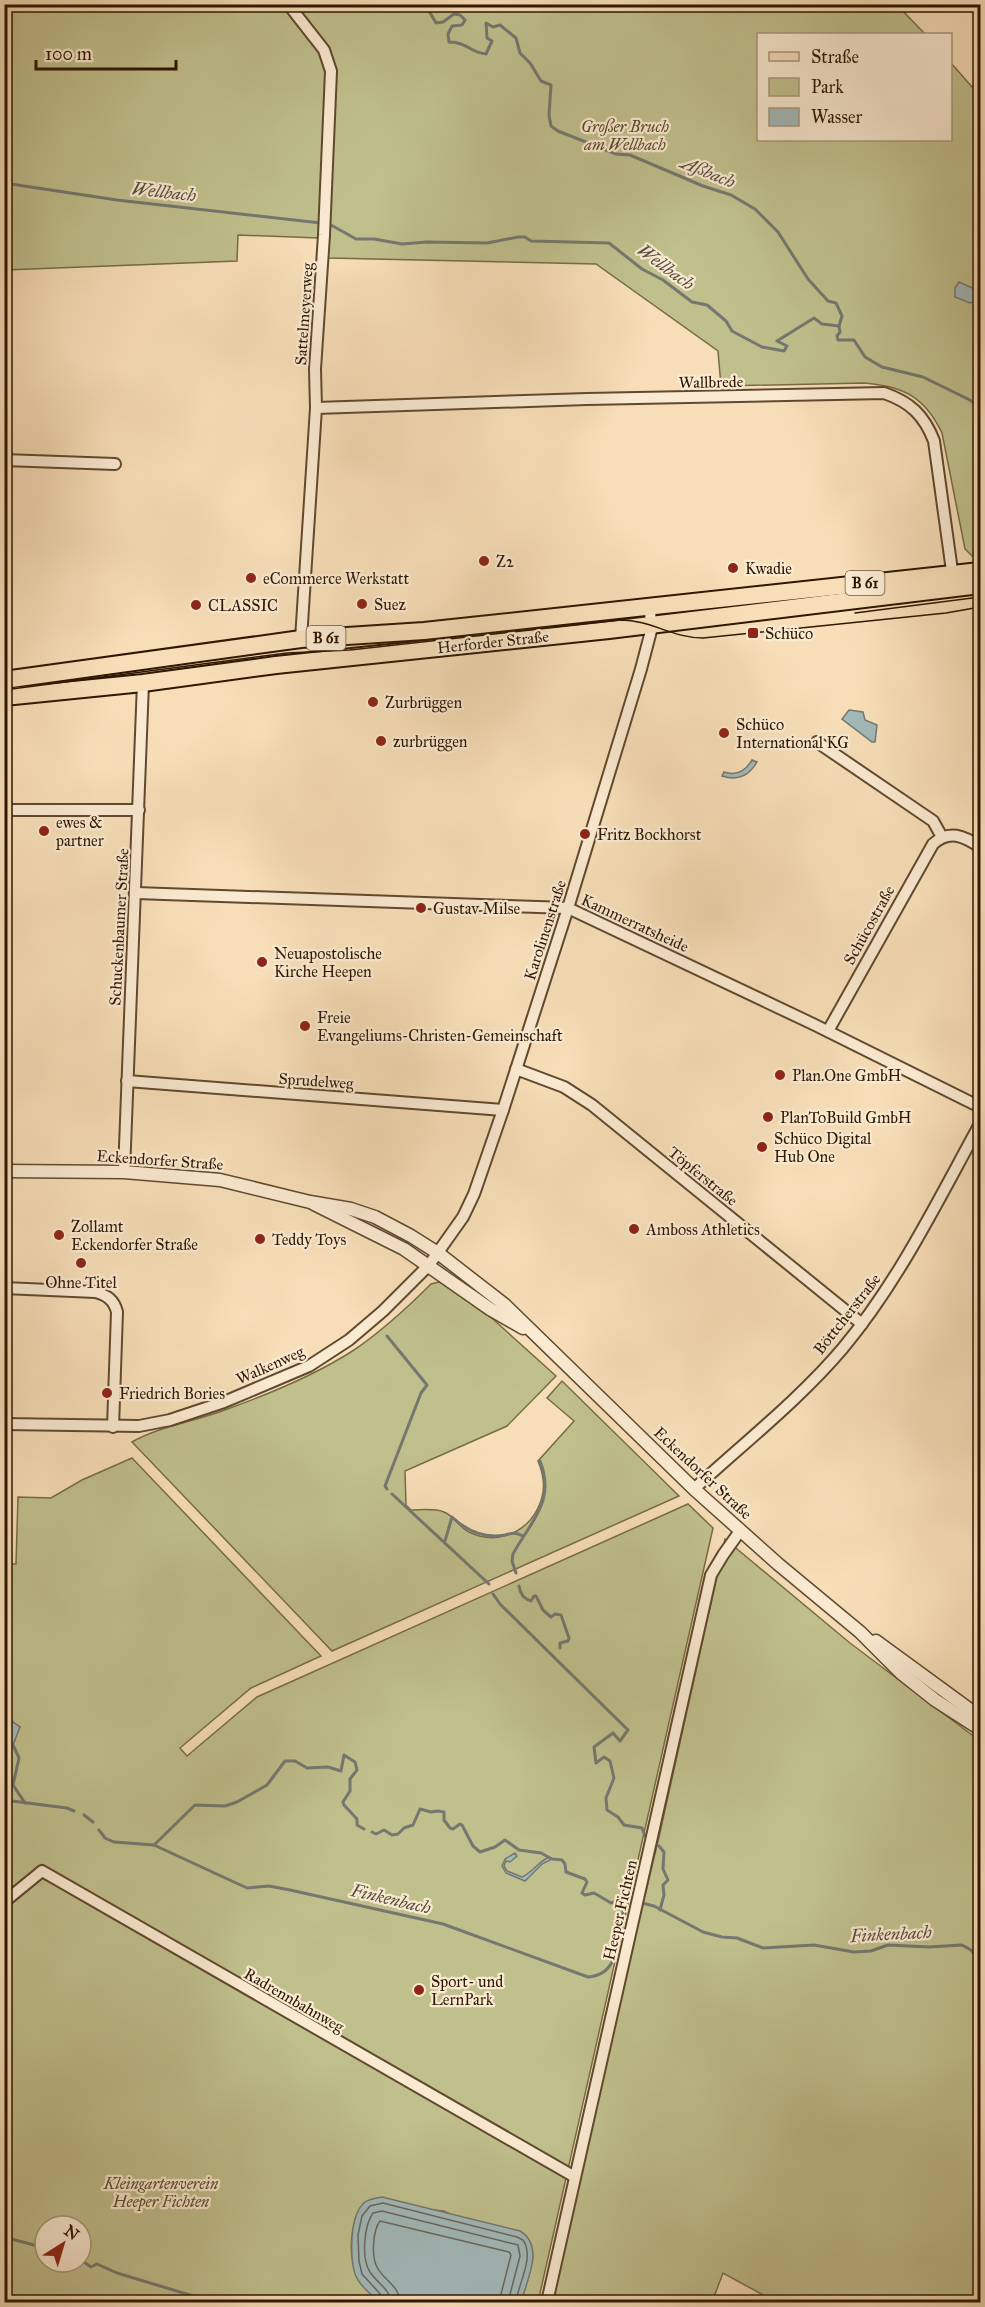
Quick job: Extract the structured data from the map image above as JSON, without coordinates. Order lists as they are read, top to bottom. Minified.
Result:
{"streets":{"main road":["B 61","Herforder Straße"],"street":["Sattelmeyerweg","Wallbrede","Kammerratsheide","Schücostraße","Schuckenbaumer Straße","Karolinenstraße","Sprudelweg","Eckendorfer Straße","Töpferstraße","Böttcherstraße","Walkenweg","Heeper Fichten","Radrennbahnweg"]},"crossings":[["Sattelmeyerweg","Wallbrede"],["Sattelmeyerweg","Herforder Straße"],["Wallbrede","Herforder Straße"],["Herforder Straße","Schuckenbaumer Straße"],["Herforder Straße","Karolinenstraße"],["Kammerratsheide","Schücostraße"],["Kammerratsheide","Schuckenbaumer Straße"],["Kammerratsheide","Karolinenstraße"],["Schuckenbaumer Straße","Sprudelweg"],["Schuckenbaumer Straße","Eckendorfer Straße"],["Karolinenstraße","Sprudelweg"],["Karolinenstraße","Eckendorfer Straße"],["Karolinenstraße","Töpferstraße"],["Karolinenstraße","Walkenweg"],["Eckendorfer Straße","Böttcherstraße"],["Eckendorfer Straße","Walkenweg"],["Eckendorfer Straße","Heeper Fichten"],["Töpferstraße","Böttcherstraße"],["Heeper Fichten","Radrennbahnweg"]],"water":["Aßbach","Wellbach","Finkenbach"],"parks":["Großer Bruch am Wellbach","Kleingartenverein Heeper Fichten"],"places":{"other":["Z2","Kwadie","eCommerce Werkstatt","Suez","CLASSIC","Zurbrüggen","Schüco International KG","zurbrüggen","ewes & partner","Fritz Bockhorst","Gustav Milse","Neuapostolische Kirche Heepen","Freie Evangeliums-Christen-Gemeinschaft","Plan.One GmbH","PlanToBuild GmbH","Schüco Digital Hub One","Amboss Athletics","Zollamt Eckendorfer Straße","Teddy Toys","Ohne Titel","Friedrich Bories","Sport- und LernPark"],"transit":["Schüco"]},"legend":["Straße","Park","Wasser"],"scale_bar":"100 m","north":"top right"}
